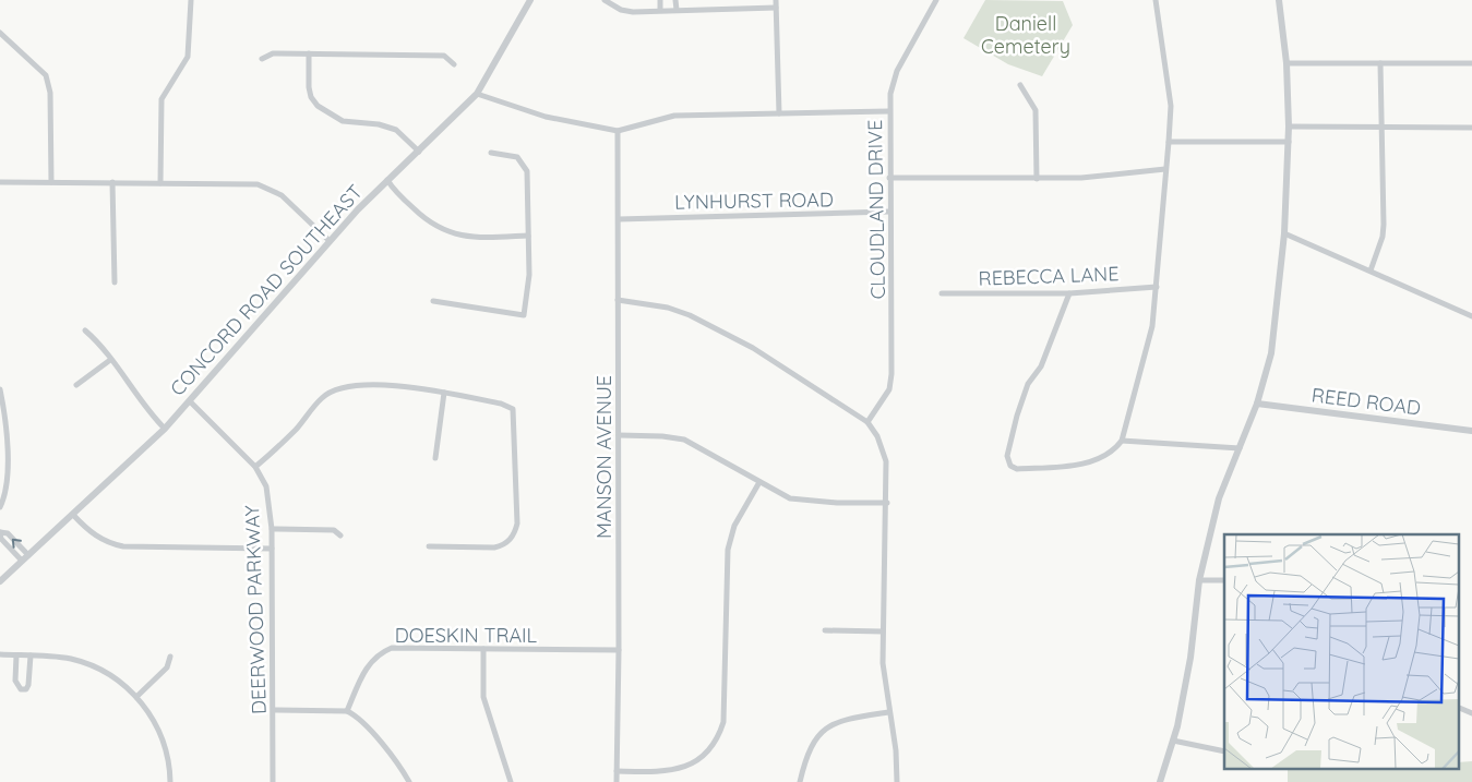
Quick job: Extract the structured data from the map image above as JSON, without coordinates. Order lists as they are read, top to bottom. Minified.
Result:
{"streets":{"street":["LYNHURST ROAD","CLOUDLAND DRIVE","REBECCA LANE","CONCORD ROAD SOUTHEAST","REED ROAD","MANSON AVENUE","DEERWOOD PARKWAY","DOESKIN TRAIL"]},"crossings":[["LYNHURST ROAD","CLOUDLAND DRIVE"],["LYNHURST ROAD","MANSON AVENUE"],["CONCORD ROAD SOUTHEAST","DEERWOOD PARKWAY"],["MANSON AVENUE","DOESKIN TRAIL"]],"parks":["Daniell Cemetery"]}
